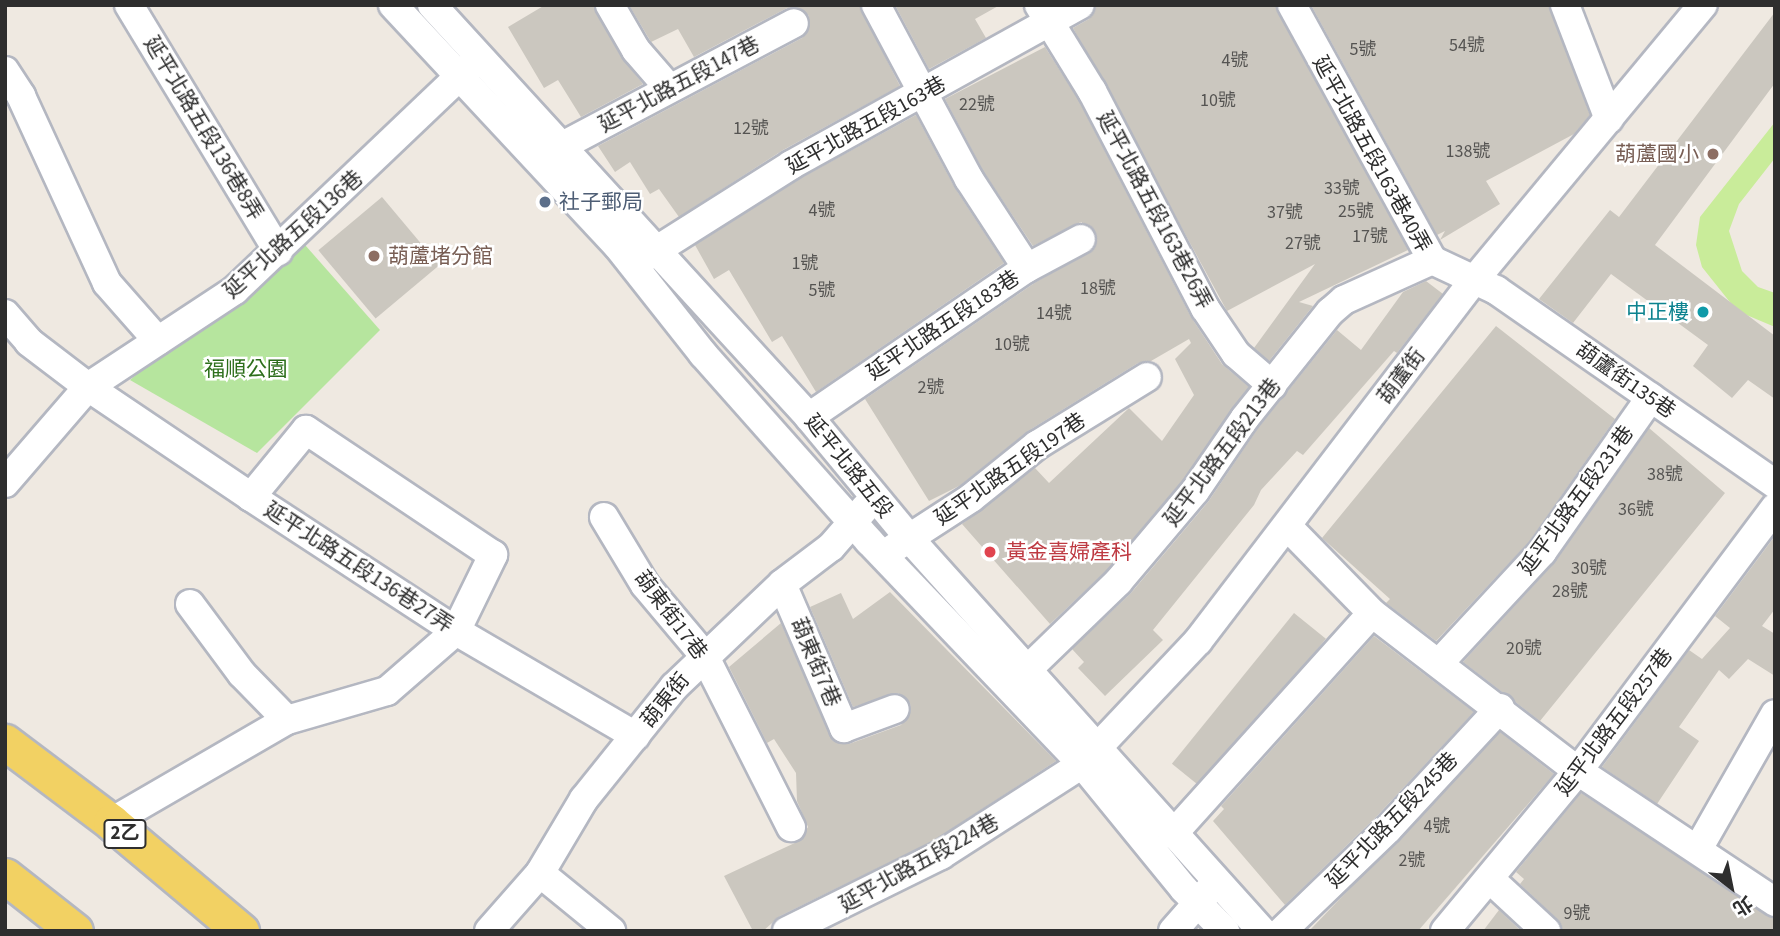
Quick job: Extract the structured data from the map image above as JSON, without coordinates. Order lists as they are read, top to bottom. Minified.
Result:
{"streets":{"main road":["2乙"],"street":["延平北路五段147巷","延平北路五段163巷","延平北路五段136巷8弄","延平北路五段163巷40弄","延平北路五段163巷26弄","延平北路五段136巷","延平北路五段183巷","葫蘆街","葫蘆街135巷","延平北路五段213巷","延平北路五段","延平北路五段197巷","延平北路五段231巷","延平北路五段136巷27弄","葫東街17巷","葫東街7巷","葫東街","延平北路五段257巷","延平北路五段245巷","延平北路五段224巷"]},"crossings":[["延平北路五段147巷","延平北路五段"],["延平北路五段163巷","延平北路五段163巷26弄"],["延平北路五段163巷","延平北路五段"],["延平北路五段136巷8弄","延平北路五段136巷"],["延平北路五段163巷40弄","葫蘆街"],["延平北路五段163巷40弄","葫蘆街135巷"],["延平北路五段163巷40弄","延平北路五段213巷"],["延平北路五段163巷26弄","延平北路五段213巷"],["延平北路五段136巷","延平北路五段"],["延平北路五段136巷","延平北路五段136巷27弄"],["延平北路五段183巷","延平北路五段"],["葫蘆街","葫蘆街135巷"],["葫蘆街","延平北路五段"],["葫蘆街","延平北路五段224巷"],["葫蘆街135巷","延平北路五段231巷"],["延平北路五段213巷","延平北路五段"],["延平北路五段","延平北路五段197巷"],["延平北路五段","葫東街"],["延平北路五段","延平北路五段224巷"],["延平北路五段136巷27弄","葫東街"],["葫東街17巷","葫東街"],["葫東街7巷","葫東街"]],"parks":["福順公園"],"places":["葫蘆國小","社子郵局","葫蘆堵分館","中正樓","黃金喜婦產科"],"house_numbers":["54號","5號","4號","10號","22號","12號","138號","33號","4號","25號","37號","17號","27號","1號","18號","5號","14號","10號","2號","38號","36號","30號","28號","20號","4號","2號","9號"],"north":"bottom right"}
